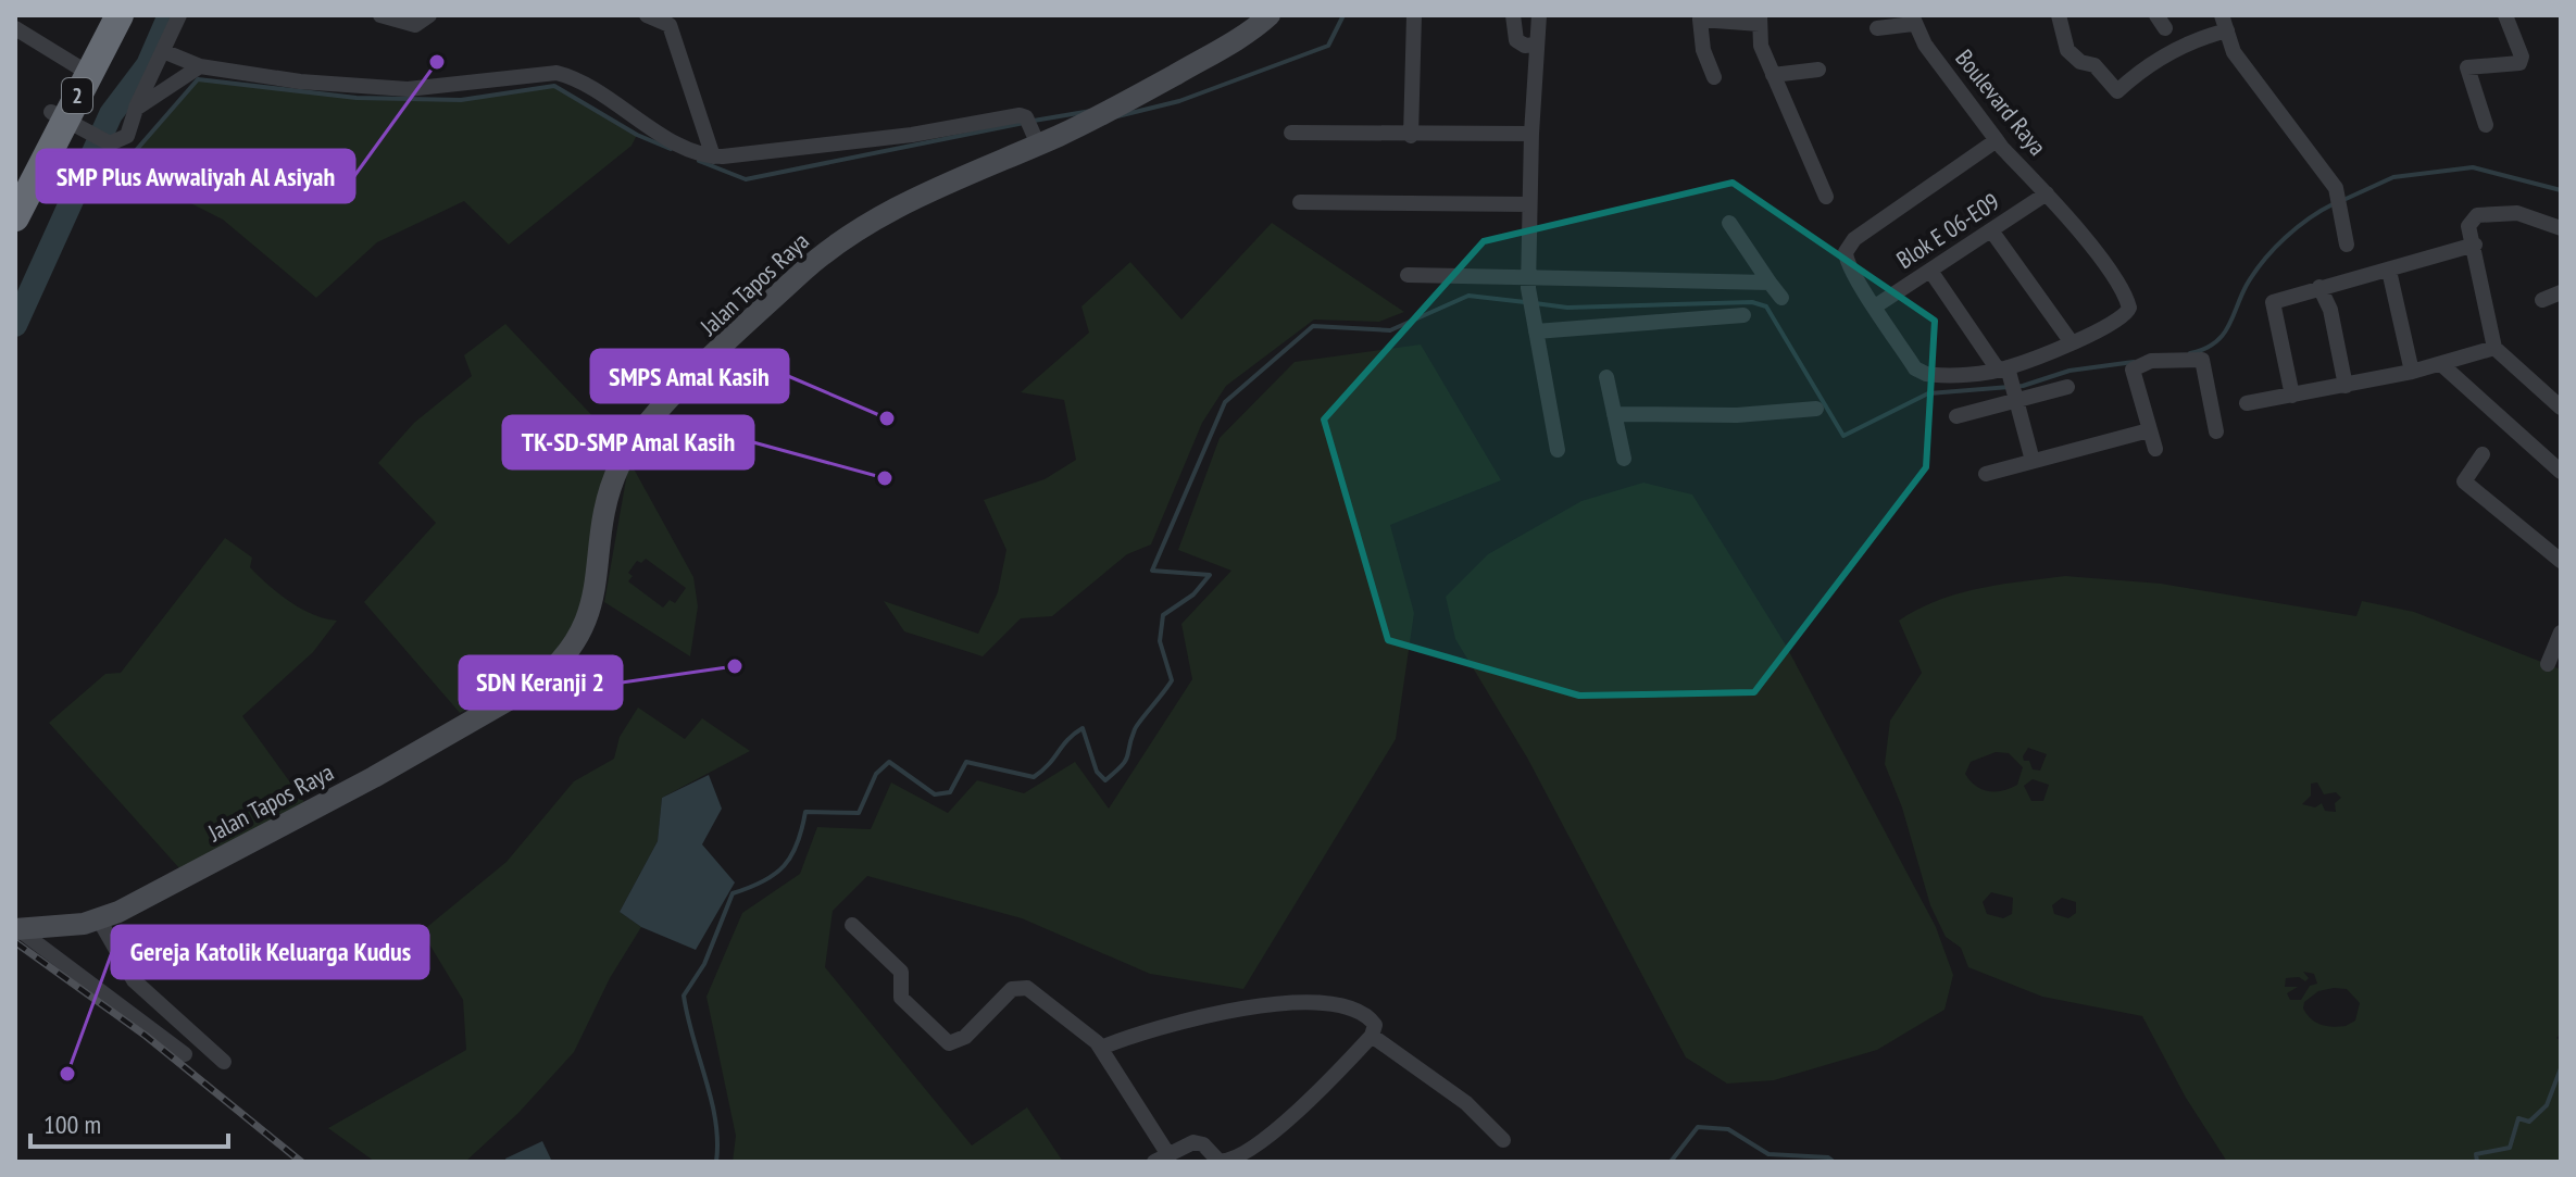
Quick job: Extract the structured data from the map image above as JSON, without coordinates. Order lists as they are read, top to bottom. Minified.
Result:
{"streets":{"highway":["2"],"main road":["Jalan Tapos Raya"],"street":["Boulevard Raya","Blok E 06-E09"]},"crossings":[["Boulevard Raya","Blok E 06-E09"]],"places":["SMP Plus Awwaliyah Al Asiyah","SMPS Amal Kasih","TK-SD-SMP Amal Kasih","SDN Keranji 2","Gereja Katolik Keluarga Kudus"],"scale_bar":"100 m"}
